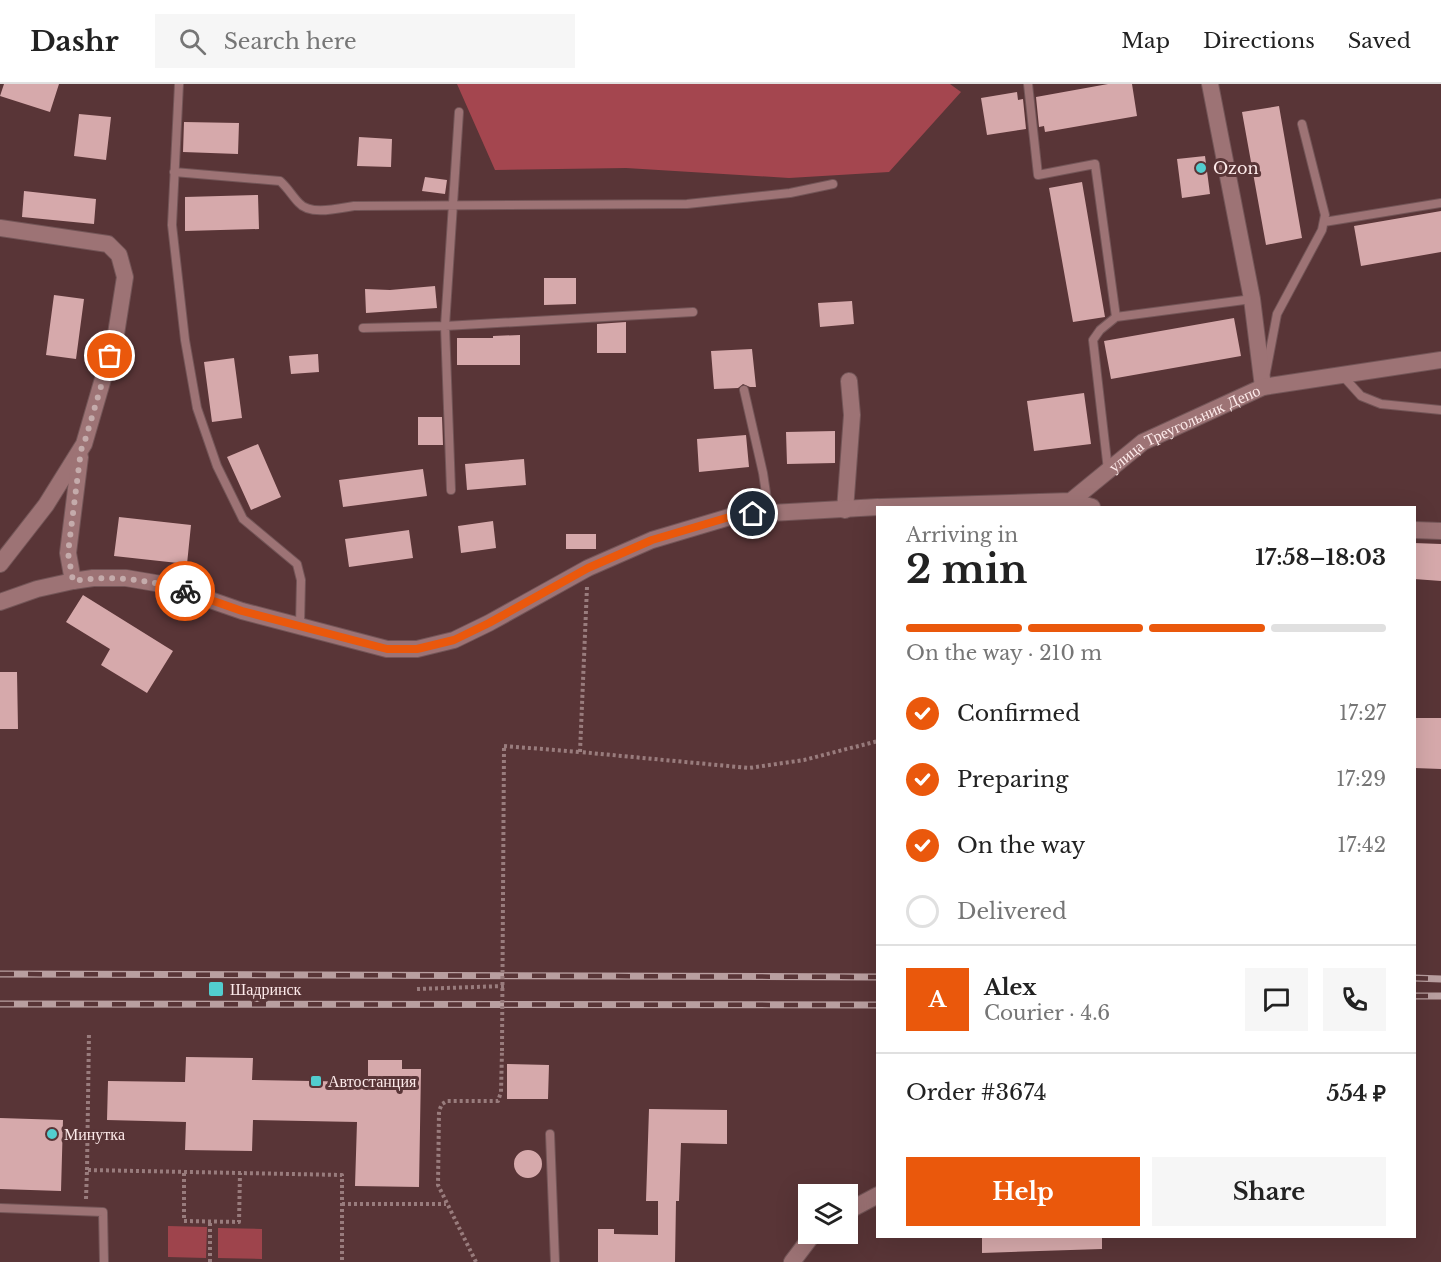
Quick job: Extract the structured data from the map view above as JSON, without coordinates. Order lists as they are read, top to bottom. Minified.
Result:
{"streets":{"street":["улица Треугольник Депо"]},"places":{"other":["Ozon","Минутка"],"transit":["Шадринск","Автостанция"]},"page":{"header":"Dashr","search":"Search here","nav":["Map","Directions","Saved"],"heading":["2 min","Arriving in","17:58–18:03"],"panel":["Alex","Courier · 4.6","Order #3674","554 ₽"],"bar":"On the way · 210 m","list":[["Confirmed","17:27"],["Preparing","17:29"],["On the way","17:42"],"Delivered"],"round":"A","buttons":["Help","Share"]}}
